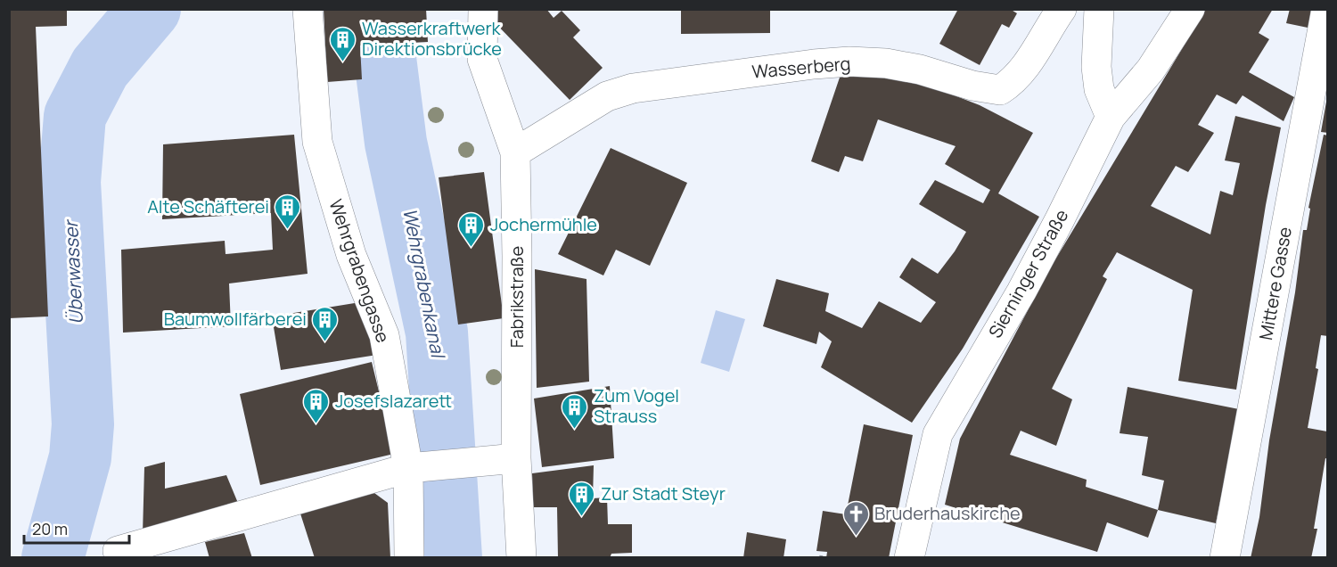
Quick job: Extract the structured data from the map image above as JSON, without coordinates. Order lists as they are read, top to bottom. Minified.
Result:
{"streets":{"street":["Wasserberg","Wehrgrabengasse","Sierninger Straße","Mittere Gasse","Fabrikstraße"]},"crossings":[["Wasserberg","Fabrikstraße"]],"water":["Überwasser","Wehrgrabenkanal"],"places":{"building":["Wasserkraftwerk Direktionsbrücke","Alte Schäfterei","Jochermühle","Baumwollfärberei","Josefslazarett","Zum Vogel Strauss","Zur Stadt Steyr"],"church":["Bruderhauskirche"]},"scale_bar":"20 m"}
